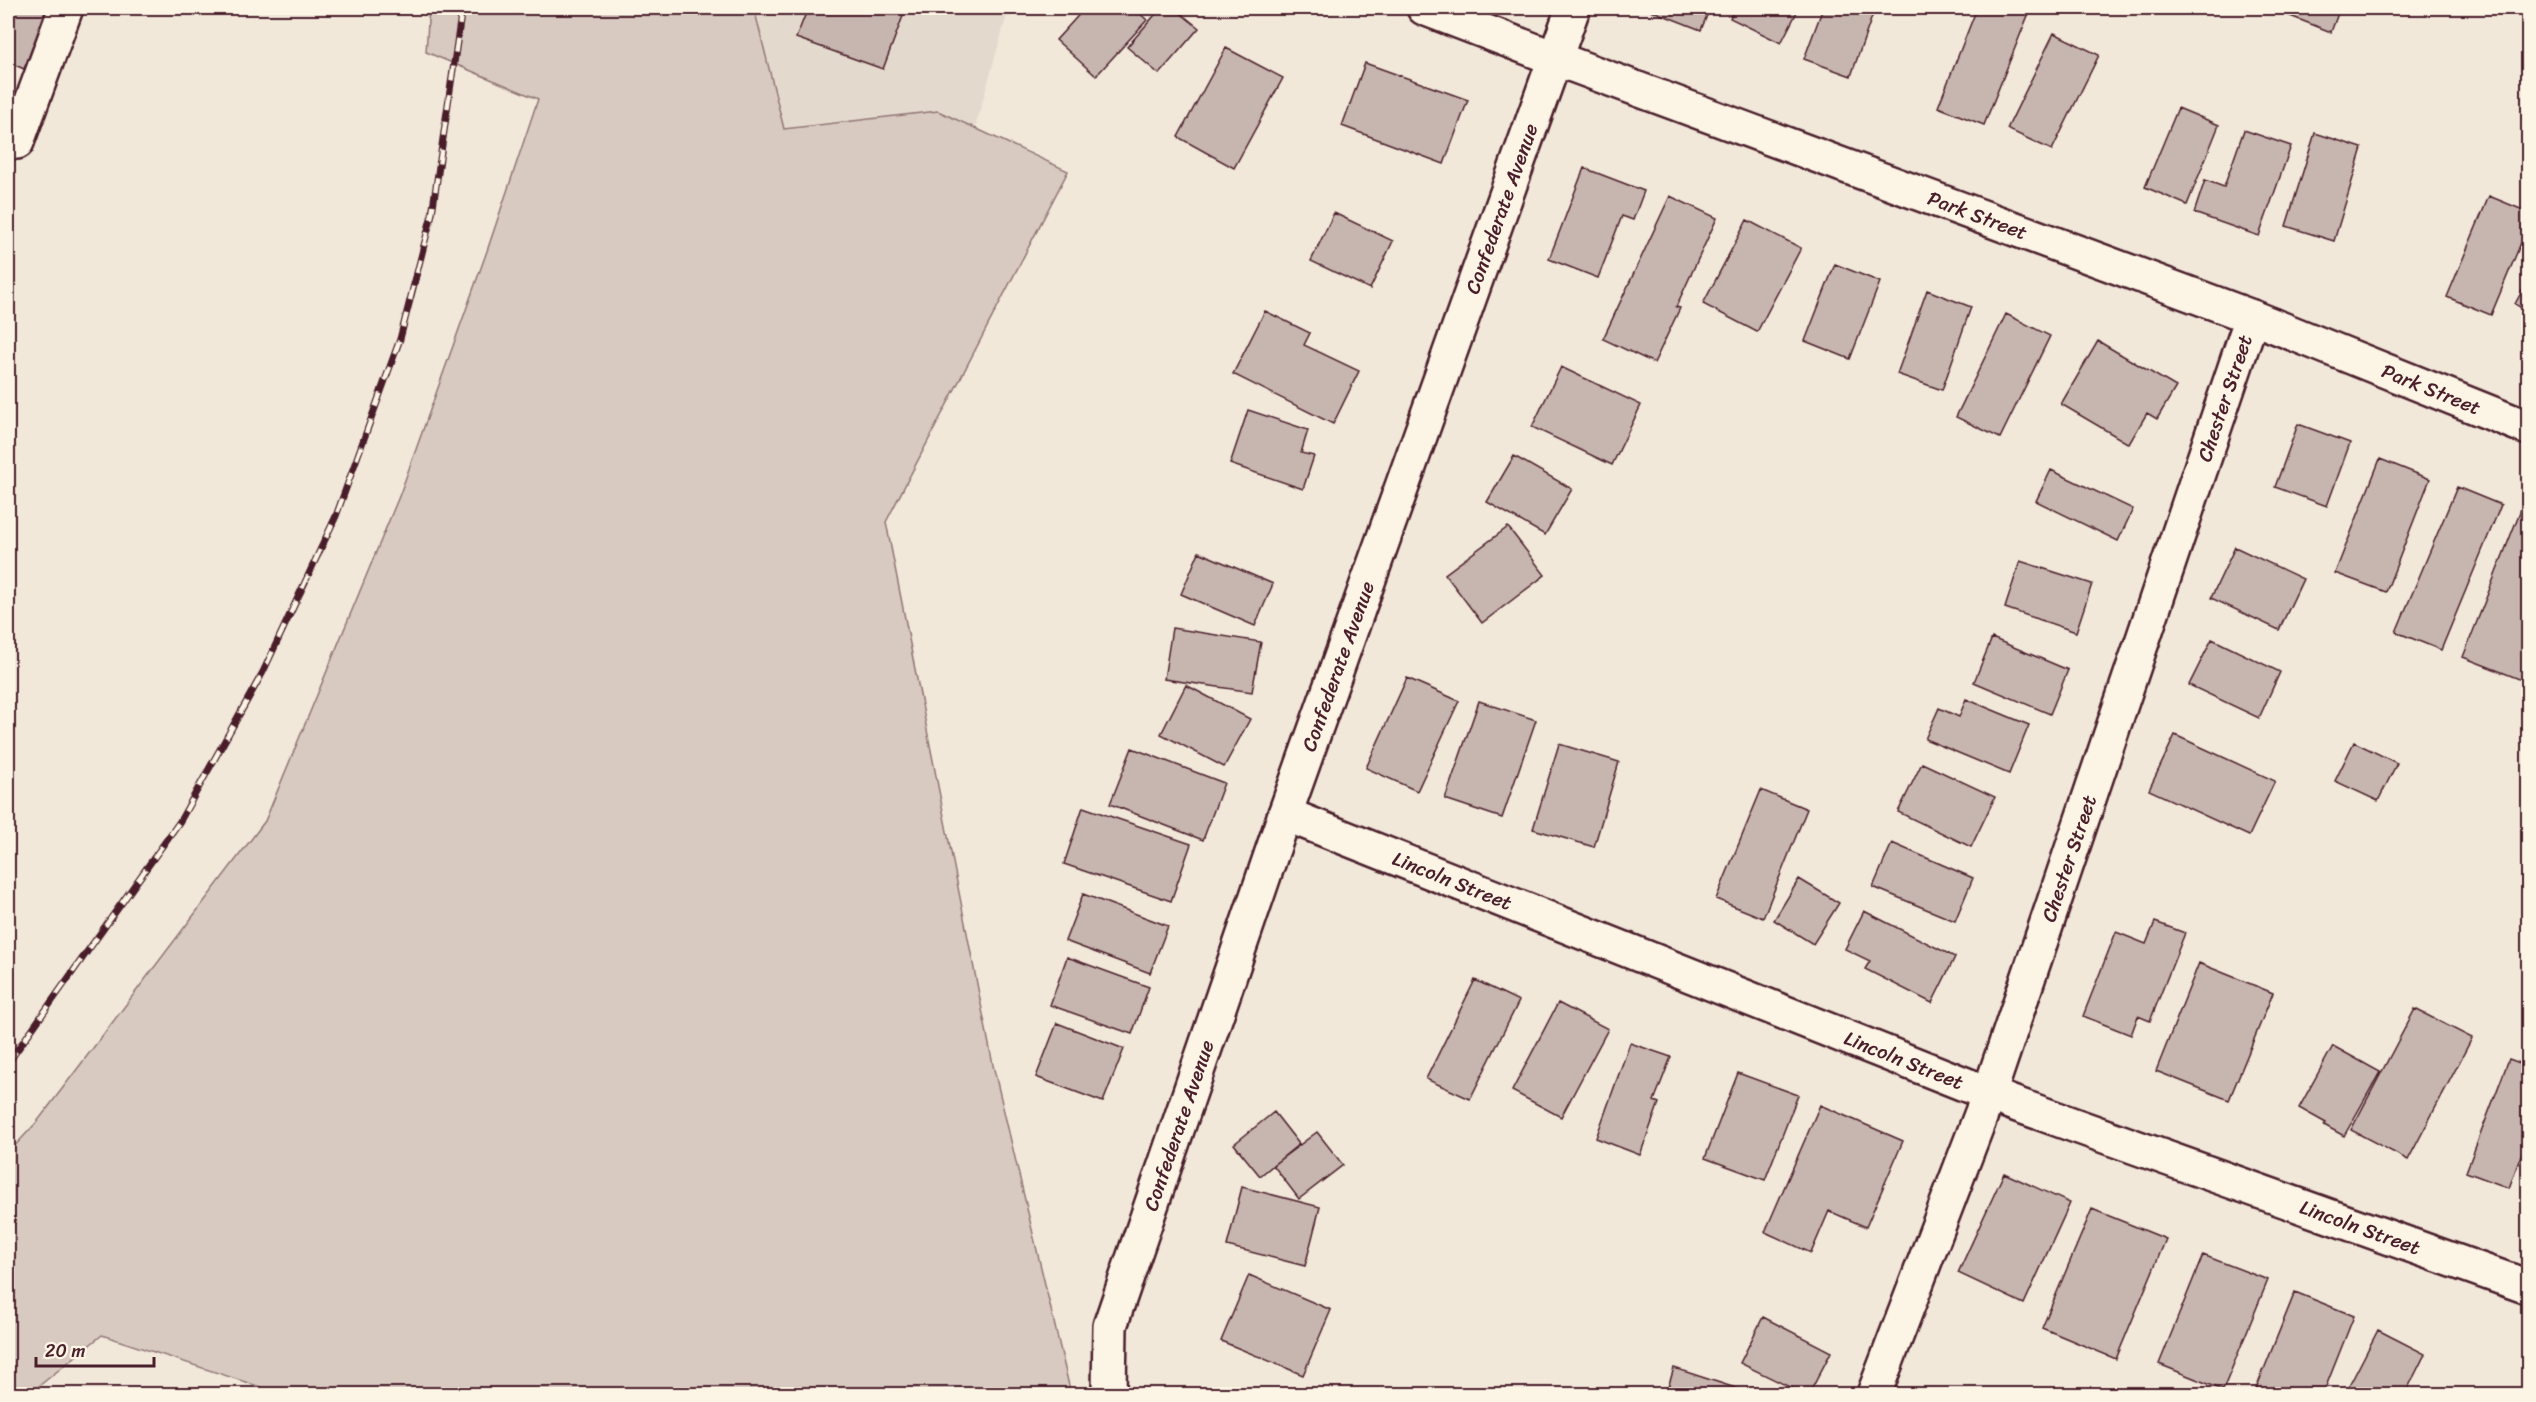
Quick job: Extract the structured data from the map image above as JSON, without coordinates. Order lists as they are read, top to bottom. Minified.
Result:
{"streets":{"street":["Confederate Avenue","Park Street","Chester Street","Lincoln Street"]},"crossings":[["Confederate Avenue","Park Street"],["Confederate Avenue","Lincoln Street"],["Park Street","Chester Street"],["Chester Street","Lincoln Street"]],"scale_bar":"20 m"}
